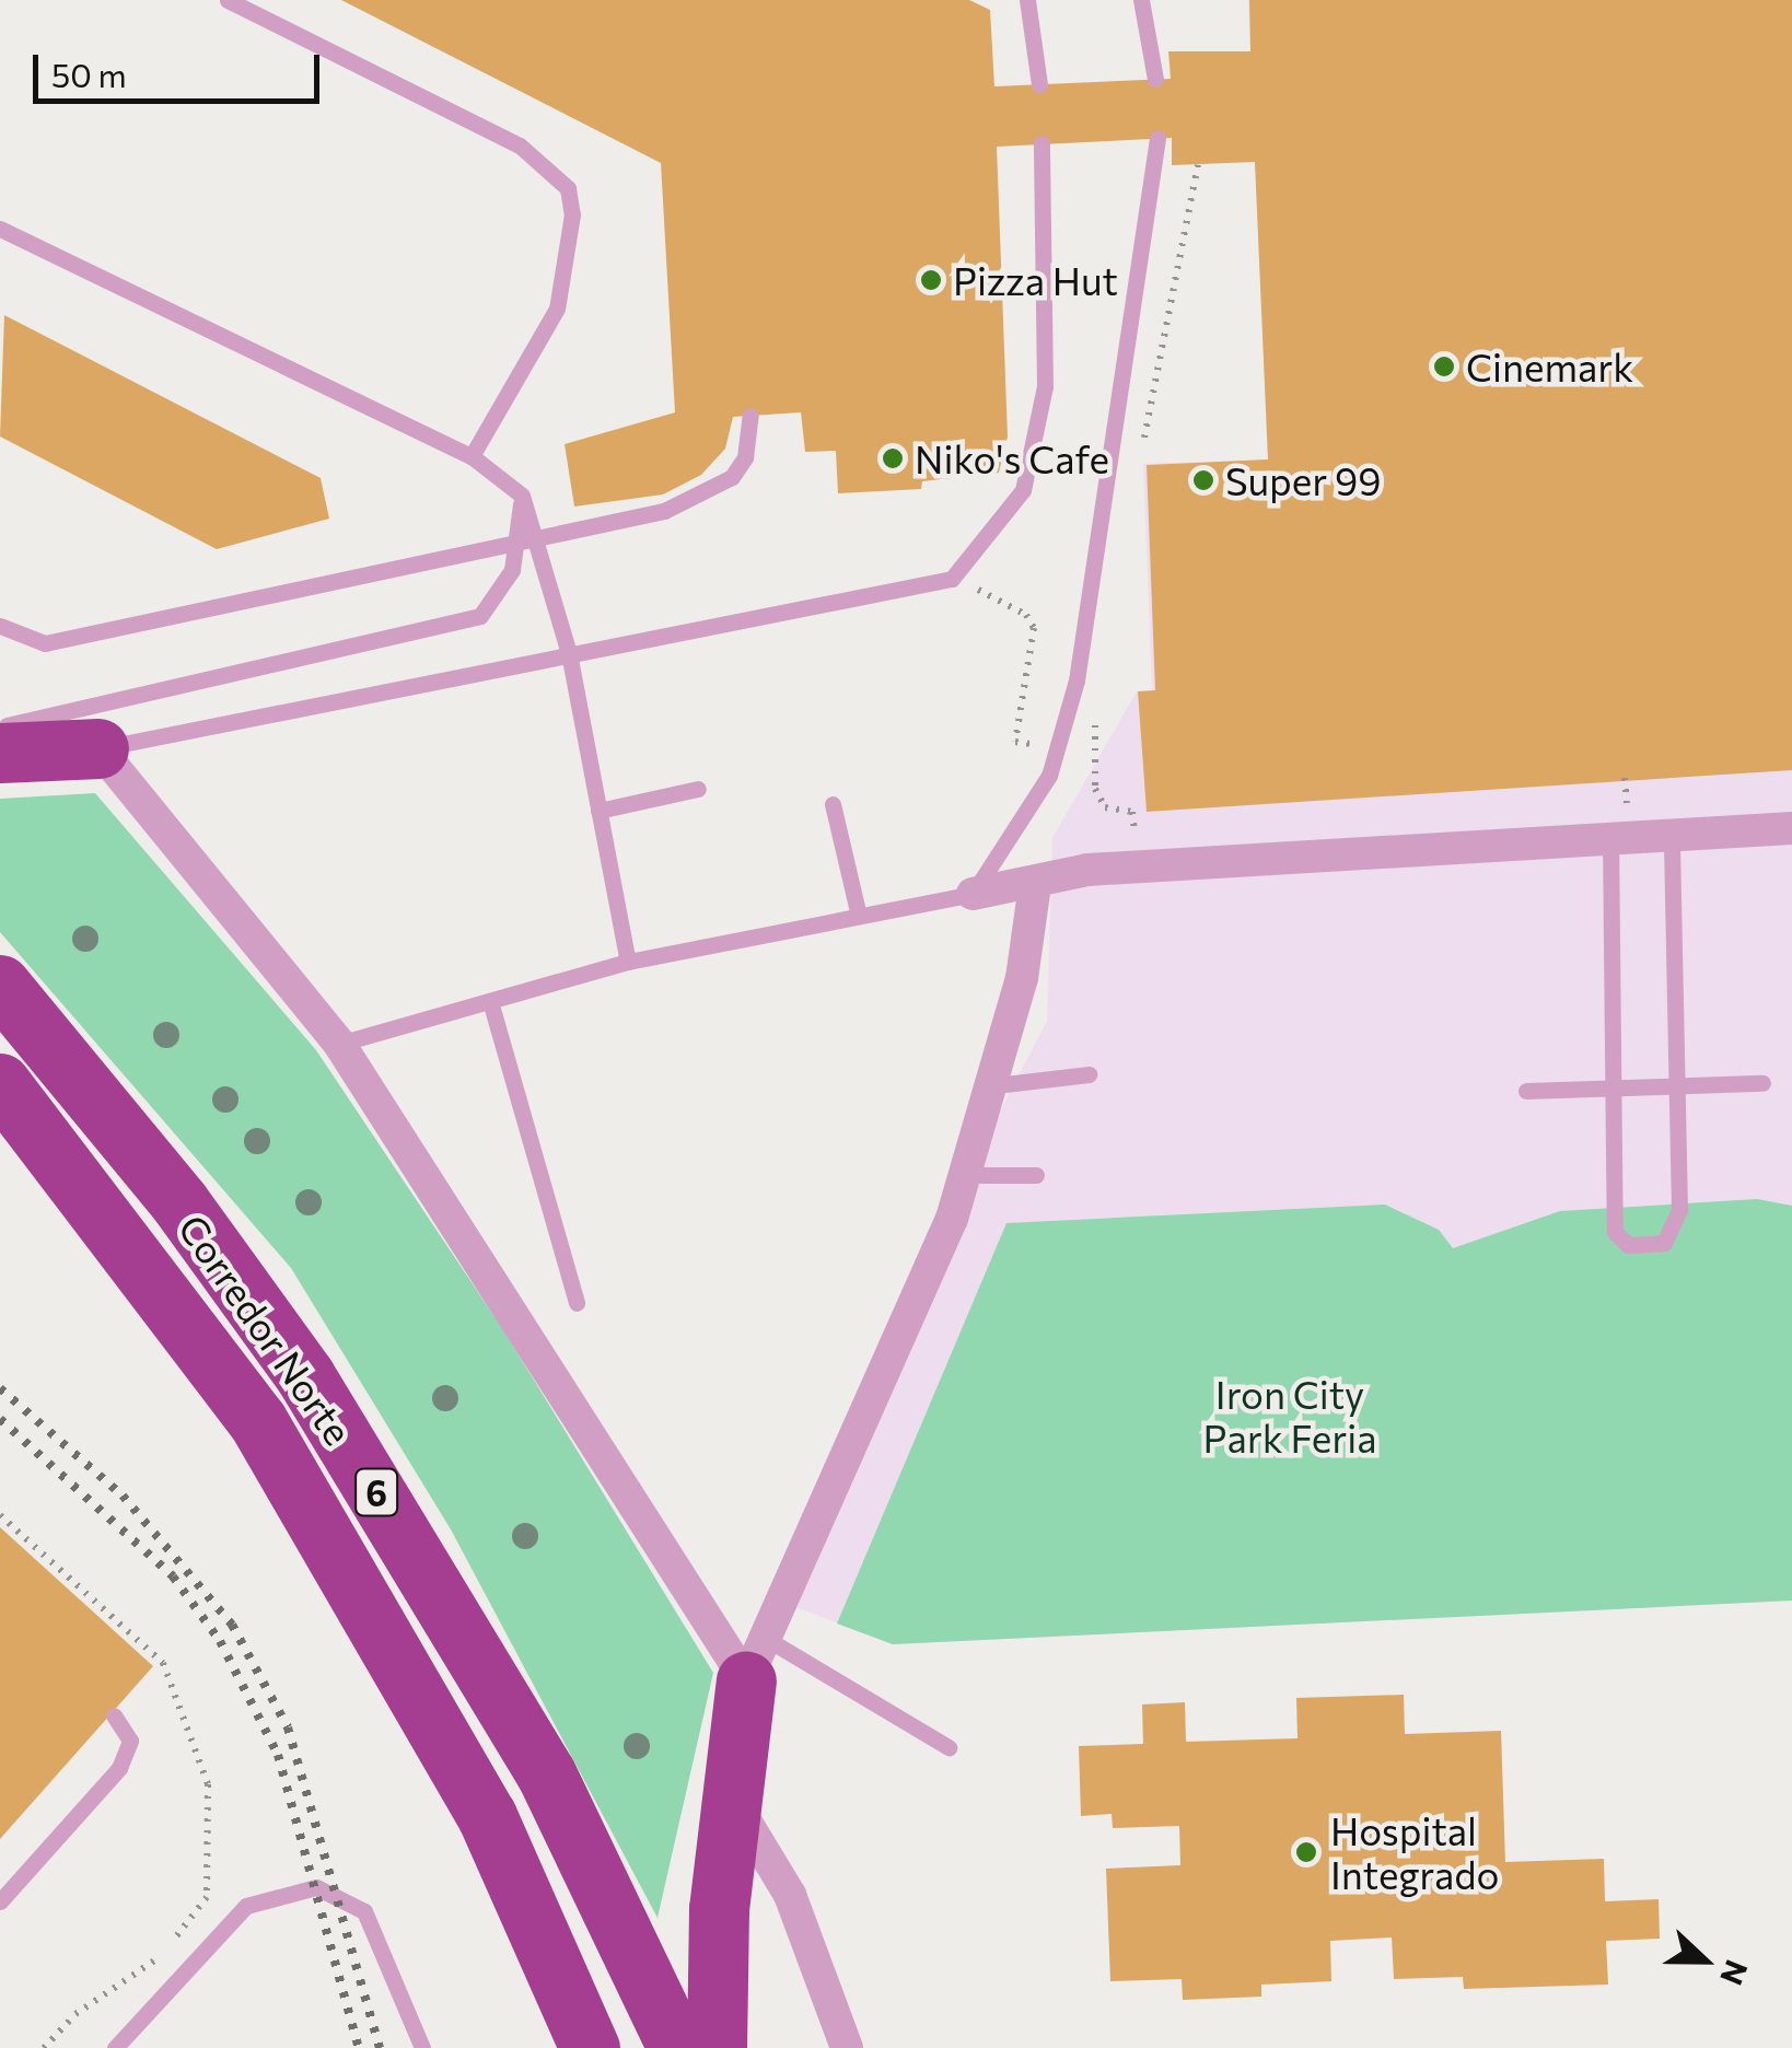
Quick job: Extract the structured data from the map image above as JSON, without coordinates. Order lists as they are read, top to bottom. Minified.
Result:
{"streets":{"highway":["Corredor Norte","6"]},"parks":["Iron City Park Feria"],"places":["Pizza Hut","Cinemark","Niko's Cafe","Super 99","Hospital Integrado"],"scale_bar":"50 m","north":"right"}
